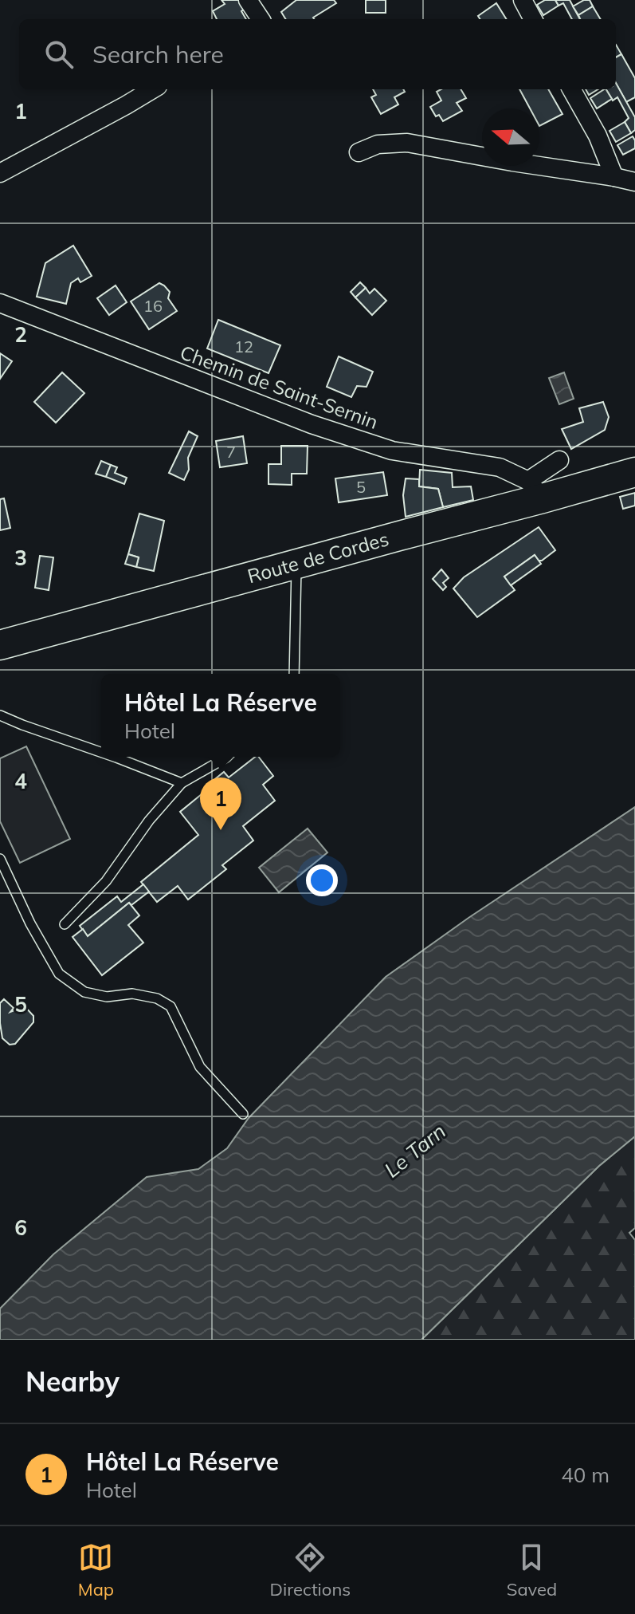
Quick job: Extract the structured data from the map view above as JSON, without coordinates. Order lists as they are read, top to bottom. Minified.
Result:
{"streets":{"main road":["Route de Cordes"],"street":["Chemin de Saint-Sernin"]},"crossings":[["Chemin de Saint-Sernin","Route de Cordes"]],"water":["Le Tarn"],"house_numbers":["16","12","7","5"],"north":"left","page":{"search":"Search here","popup":["Hôtel La Réserve","Hotel"],"pins":"1","heading":"Nearby","list":[{"mark":"1","name":"Hôtel La Réserve","note":"Hotel","value":"40 m"}],"nav":["Map","Directions","Saved"]},"grid":{"rows":["1","2","3","4","5","6"]}}
